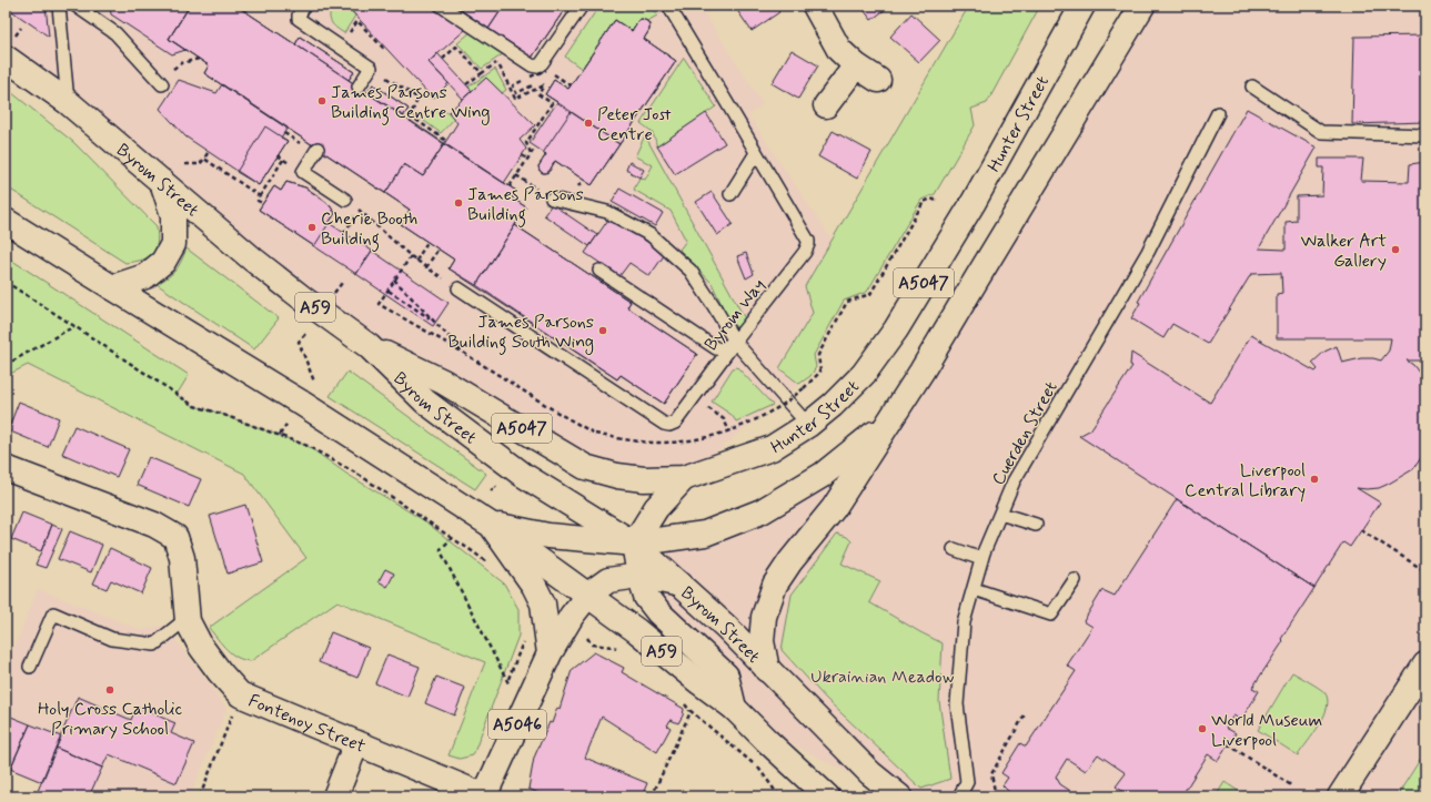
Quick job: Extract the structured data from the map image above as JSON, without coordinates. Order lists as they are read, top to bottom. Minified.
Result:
{"streets":{"main road":["Hunter Street","Byrom Street","A5047","A59","Fontenoy Street","A5046"],"lane":["Byrom Way","Cuerden Street"]},"crossings":[["Hunter Street","Byrom Street"],["Hunter Street","A5047"],["Byrom Street","A5047"],["Byrom Street","A5046"],["A59","A5046"],["Fontenoy Street","A5046"]],"parks":["Ukrainian Meadow"],"places":["James Parsons Building Centre Wing","Peter Jost Centre","James Parsons Building","Cherie Booth Building","Walker Art Gallery","James Parsons Building South Wing","Liverpool Central Library","Holy Cross Catholic Primary School","World Museum Liverpool"]}
